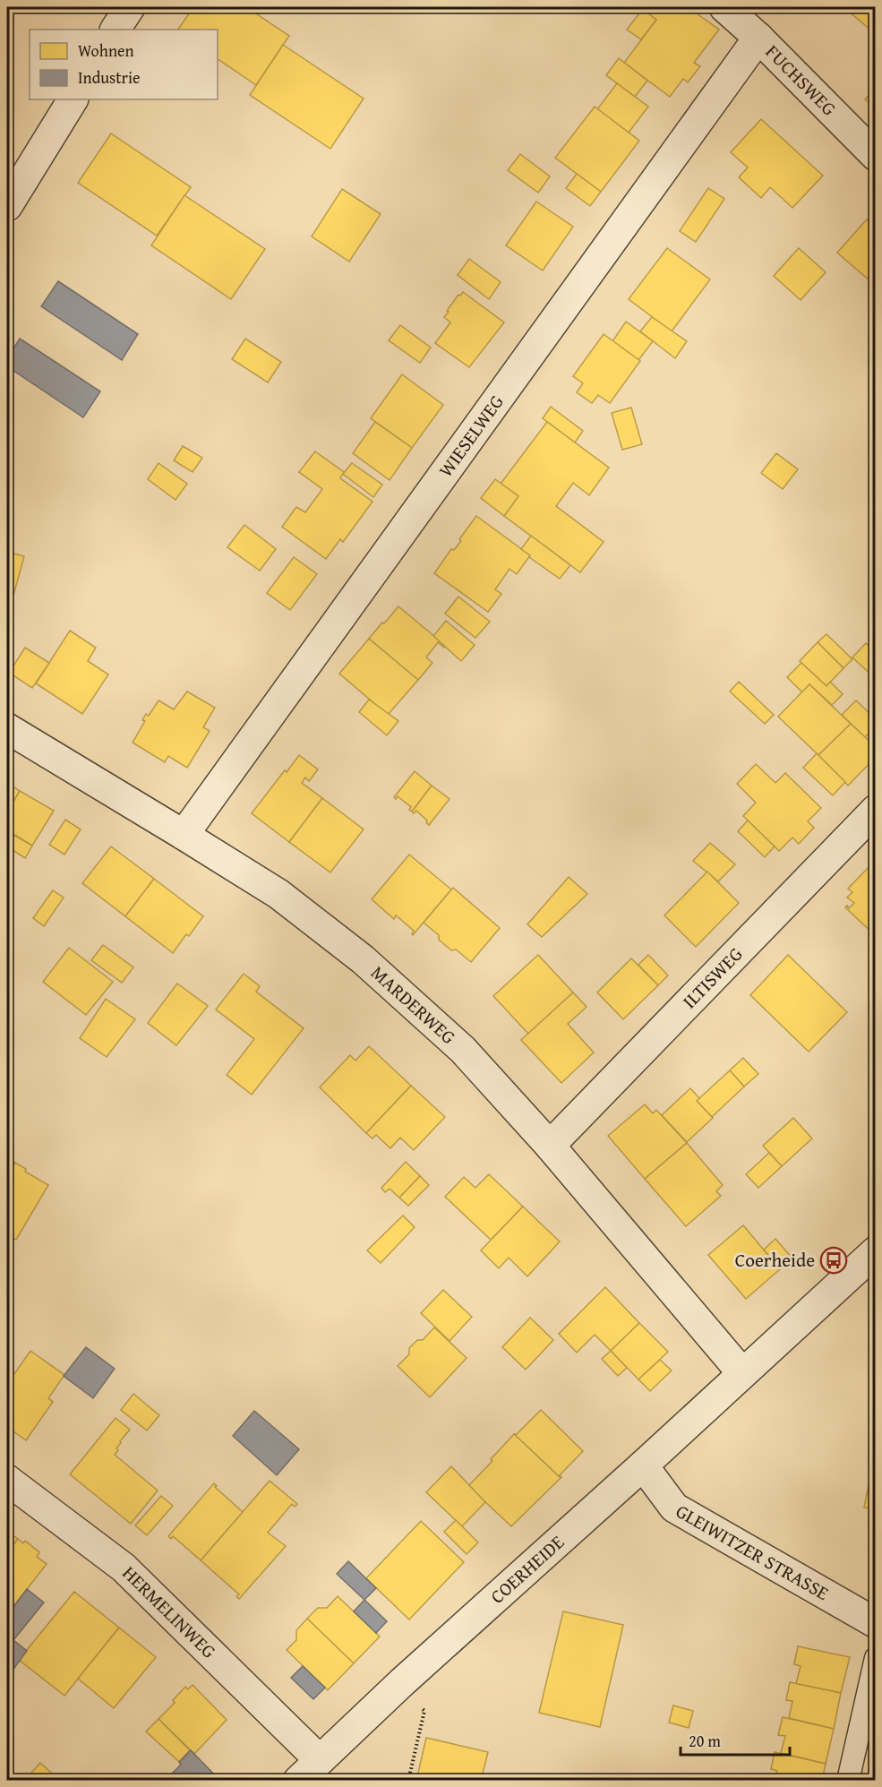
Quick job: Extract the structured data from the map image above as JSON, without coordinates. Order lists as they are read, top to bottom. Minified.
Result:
{"streets":{"street":["FUCHSWEG","WIESELWEG","ILTISWEG","MARDERWEG","GLEIWITZER STRASSE","COERHEIDE","HERMELINWEG"]},"crossings":[["FUCHSWEG","WIESELWEG"],["WIESELWEG","MARDERWEG"],["ILTISWEG","MARDERWEG"],["MARDERWEG","COERHEIDE"],["GLEIWITZER STRASSE","COERHEIDE"],["COERHEIDE","HERMELINWEG"]],"places":{"bus stop":["Coerheide"]},"legend":["Wohnen","Industrie"],"scale_bar":"20 m"}
